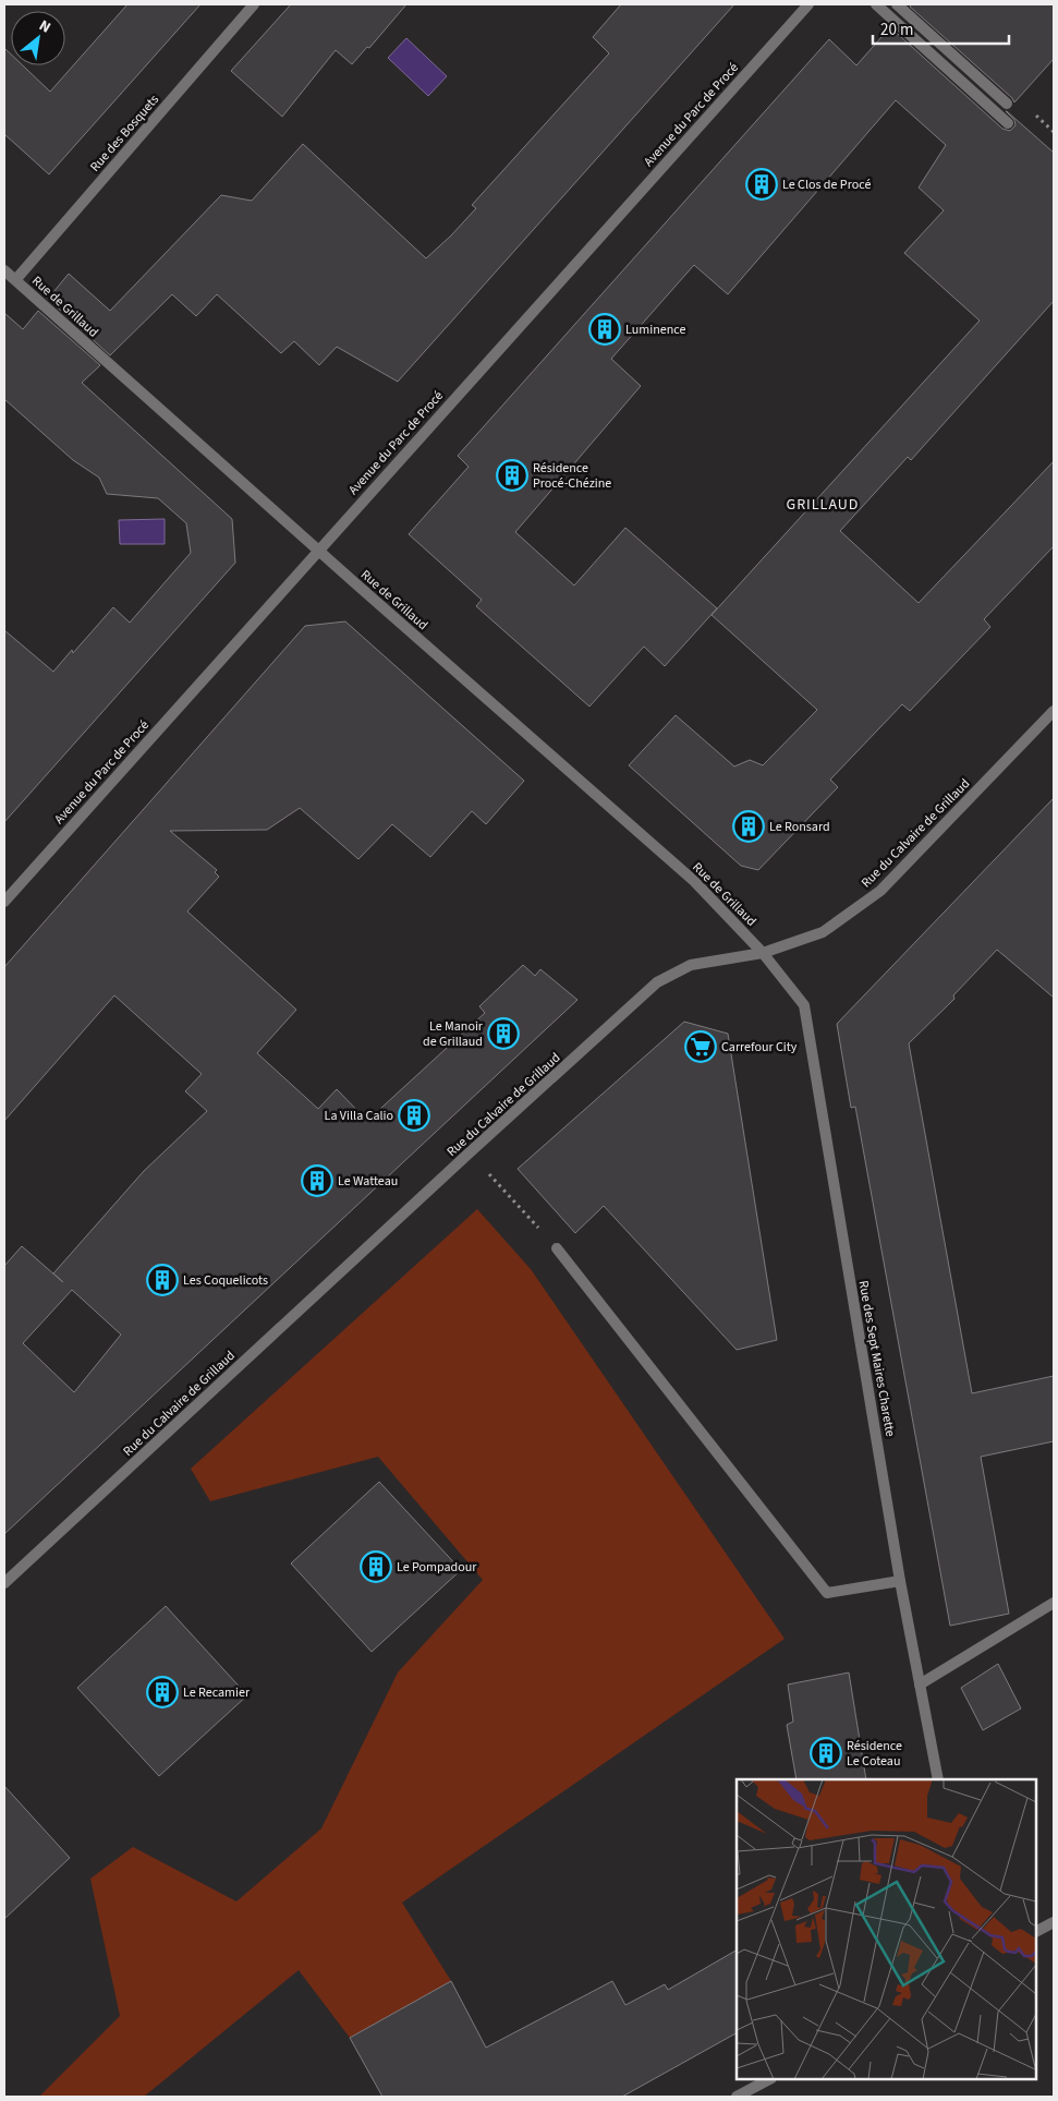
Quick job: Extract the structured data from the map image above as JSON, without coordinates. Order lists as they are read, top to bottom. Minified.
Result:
{"streets":{"street":["Avenue du Parc de Procé","Rue des Bosquets","Rue de Grillaud","Rue du Calvaire de Grillaud","Rue des Sept Maires Charette"]},"crossings":[["Avenue du Parc de Procé","Rue de Grillaud"],["Rue des Bosquets","Rue de Grillaud"],["Rue de Grillaud","Rue du Calvaire de Grillaud"],["Rue de Grillaud","Rue des Sept Maires Charette"],["Rue du Calvaire de Grillaud","Rue des Sept Maires Charette"]],"districts":["GRILLAUD"],"places":{"building":["Le Clos de Procé","Luminence","Résidence Procé-Chézine","Le Ronsard","Le Manoir de Grillaud","La Villa Calio","Le Watteau","Les Coquelicots","Le Pompadour","Le Recamier","Résidence Le Coteau"],"supermarket":["Carrefour City"]},"scale_bar":"20 m","north":"top right"}
